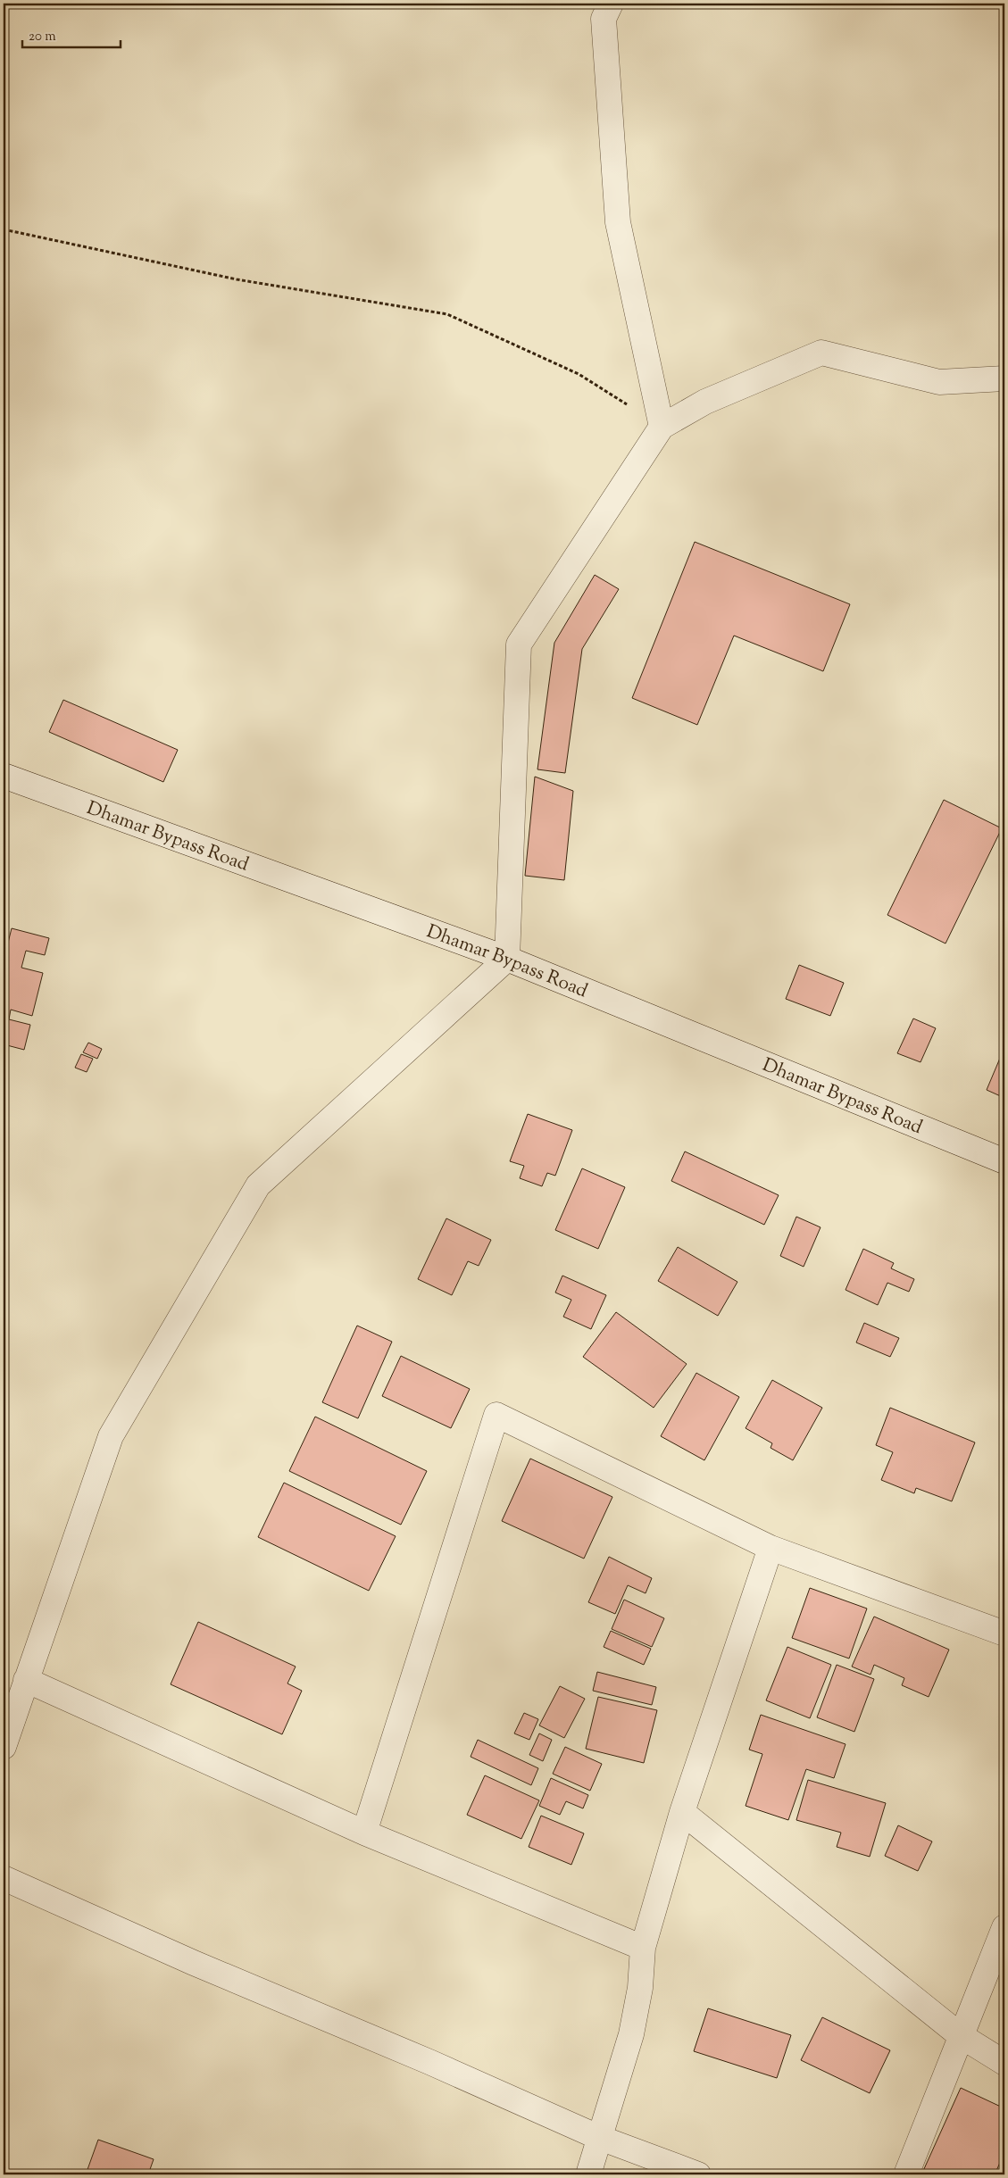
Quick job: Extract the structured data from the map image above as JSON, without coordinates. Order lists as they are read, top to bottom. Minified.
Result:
{"streets":{"street":["Dhamar Bypass Road"]},"scale_bar":"20 m"}
